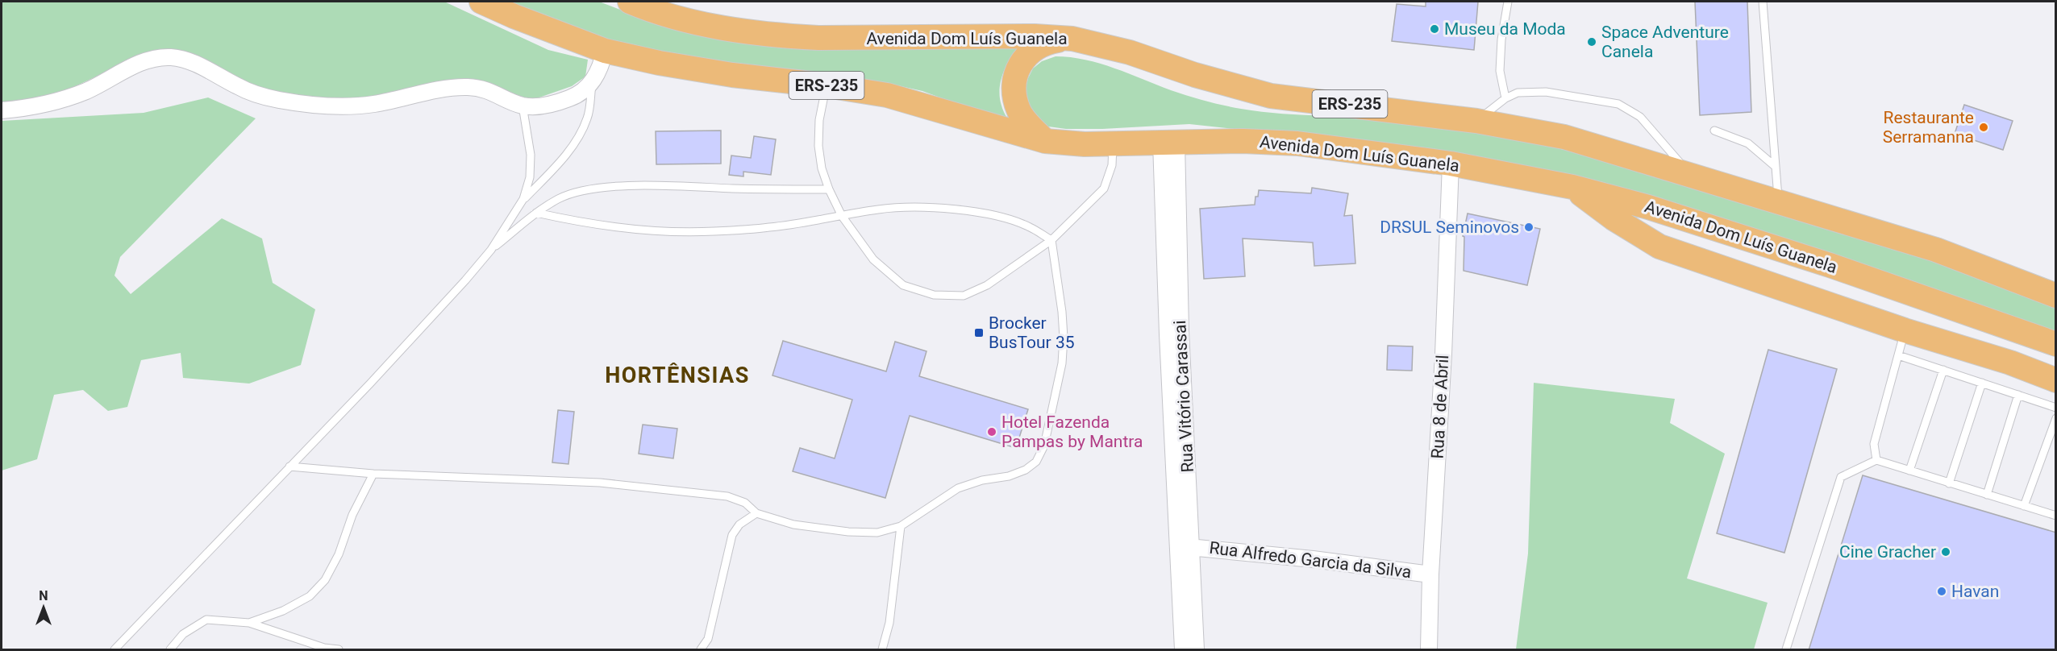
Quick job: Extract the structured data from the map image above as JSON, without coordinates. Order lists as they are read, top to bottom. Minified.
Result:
{"streets":{"main road":["Avenida Dom Luís Guanela","ERS-235"],"street":["Rua Vitório Carassai","Rua 8 de Abril","Rua Alfredo Garcia da Silva"]},"crossings":[["Avenida Dom Luís Guanela","Rua Vitório Carassai"],["Avenida Dom Luís Guanela","Rua 8 de Abril"],["Rua Vitório Carassai","Rua Alfredo Garcia da Silva"],["Rua 8 de Abril","Rua Alfredo Garcia da Silva"]],"districts":["HORTÊNSIAS"],"places":{"other":["Museu da Moda","Space Adventure Canela","Restaurante Serramanna","DRSUL Seminovos","Hotel Fazenda Pampas by Mantra","Cine Gracher","Havan"],"transit":["Brocker BusTour 35"]},"north":"top"}
